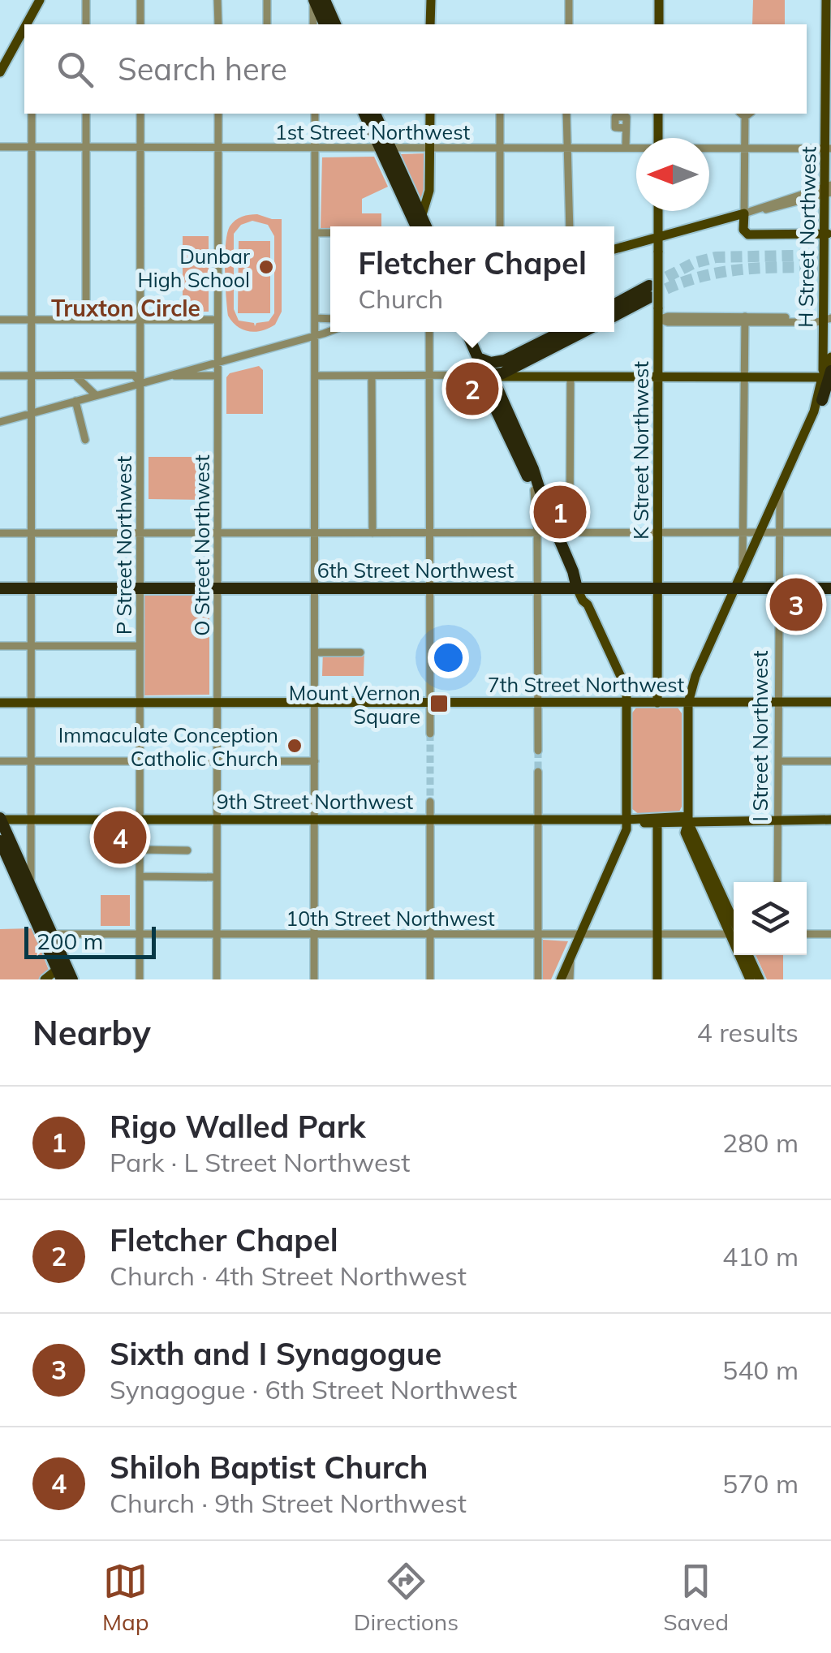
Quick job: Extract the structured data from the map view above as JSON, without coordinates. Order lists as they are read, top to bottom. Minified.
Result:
{"streets":{"highway":["6th Street Northwest"],"main road":["H Street Northwest","K Street Northwest","7th Street Northwest","9th Street Northwest"],"street":["1st Street Northwest","P Street Northwest","O Street Northwest","I Street Northwest","10th Street Northwest"]},"crossings":[["1st Street Northwest","H Street Northwest"],["1st Street Northwest","P Street Northwest"],["1st Street Northwest","O Street Northwest"],["K Street Northwest","6th Street Northwest"],["K Street Northwest","7th Street Northwest"],["P Street Northwest","6th Street Northwest"],["P Street Northwest","7th Street Northwest"],["P Street Northwest","9th Street Northwest"],["P Street Northwest","10th Street Northwest"],["O Street Northwest","6th Street Northwest"],["O Street Northwest","7th Street Northwest"],["O Street Northwest","9th Street Northwest"],["O Street Northwest","10th Street Northwest"],["6th Street Northwest","I Street Northwest"],["7th Street Northwest","I Street Northwest"],["I Street Northwest","9th Street Northwest"]],"districts":["Truxton Circle"],"places":{"other":["Dunbar High School","Immaculate Conception Catholic Church"],"transit":["Mount Vernon Square"]},"scale_bar":"200 m","north":"left","page":{"search":"Search here","popup":["Fletcher Chapel","Church"],"pins":["2","1","3","4"],"scale":"200 m","heading":["Nearby","4 results"],"list":[{"mark":"1","name":"Rigo Walled Park","note":"Park · L Street Northwest","value":"280 m"},{"mark":"2","name":"Fletcher Chapel","note":"Church · 4th Street Northwest","value":"410 m"},{"mark":"3","name":"Sixth and I Synagogue","note":"Synagogue · 6th Street Northwest","value":"540 m"},{"mark":"4","name":"Shiloh Baptist Church","note":"Church · 9th Street Northwest","value":"570 m"}],"nav":["Map","Directions","Saved"]}}
